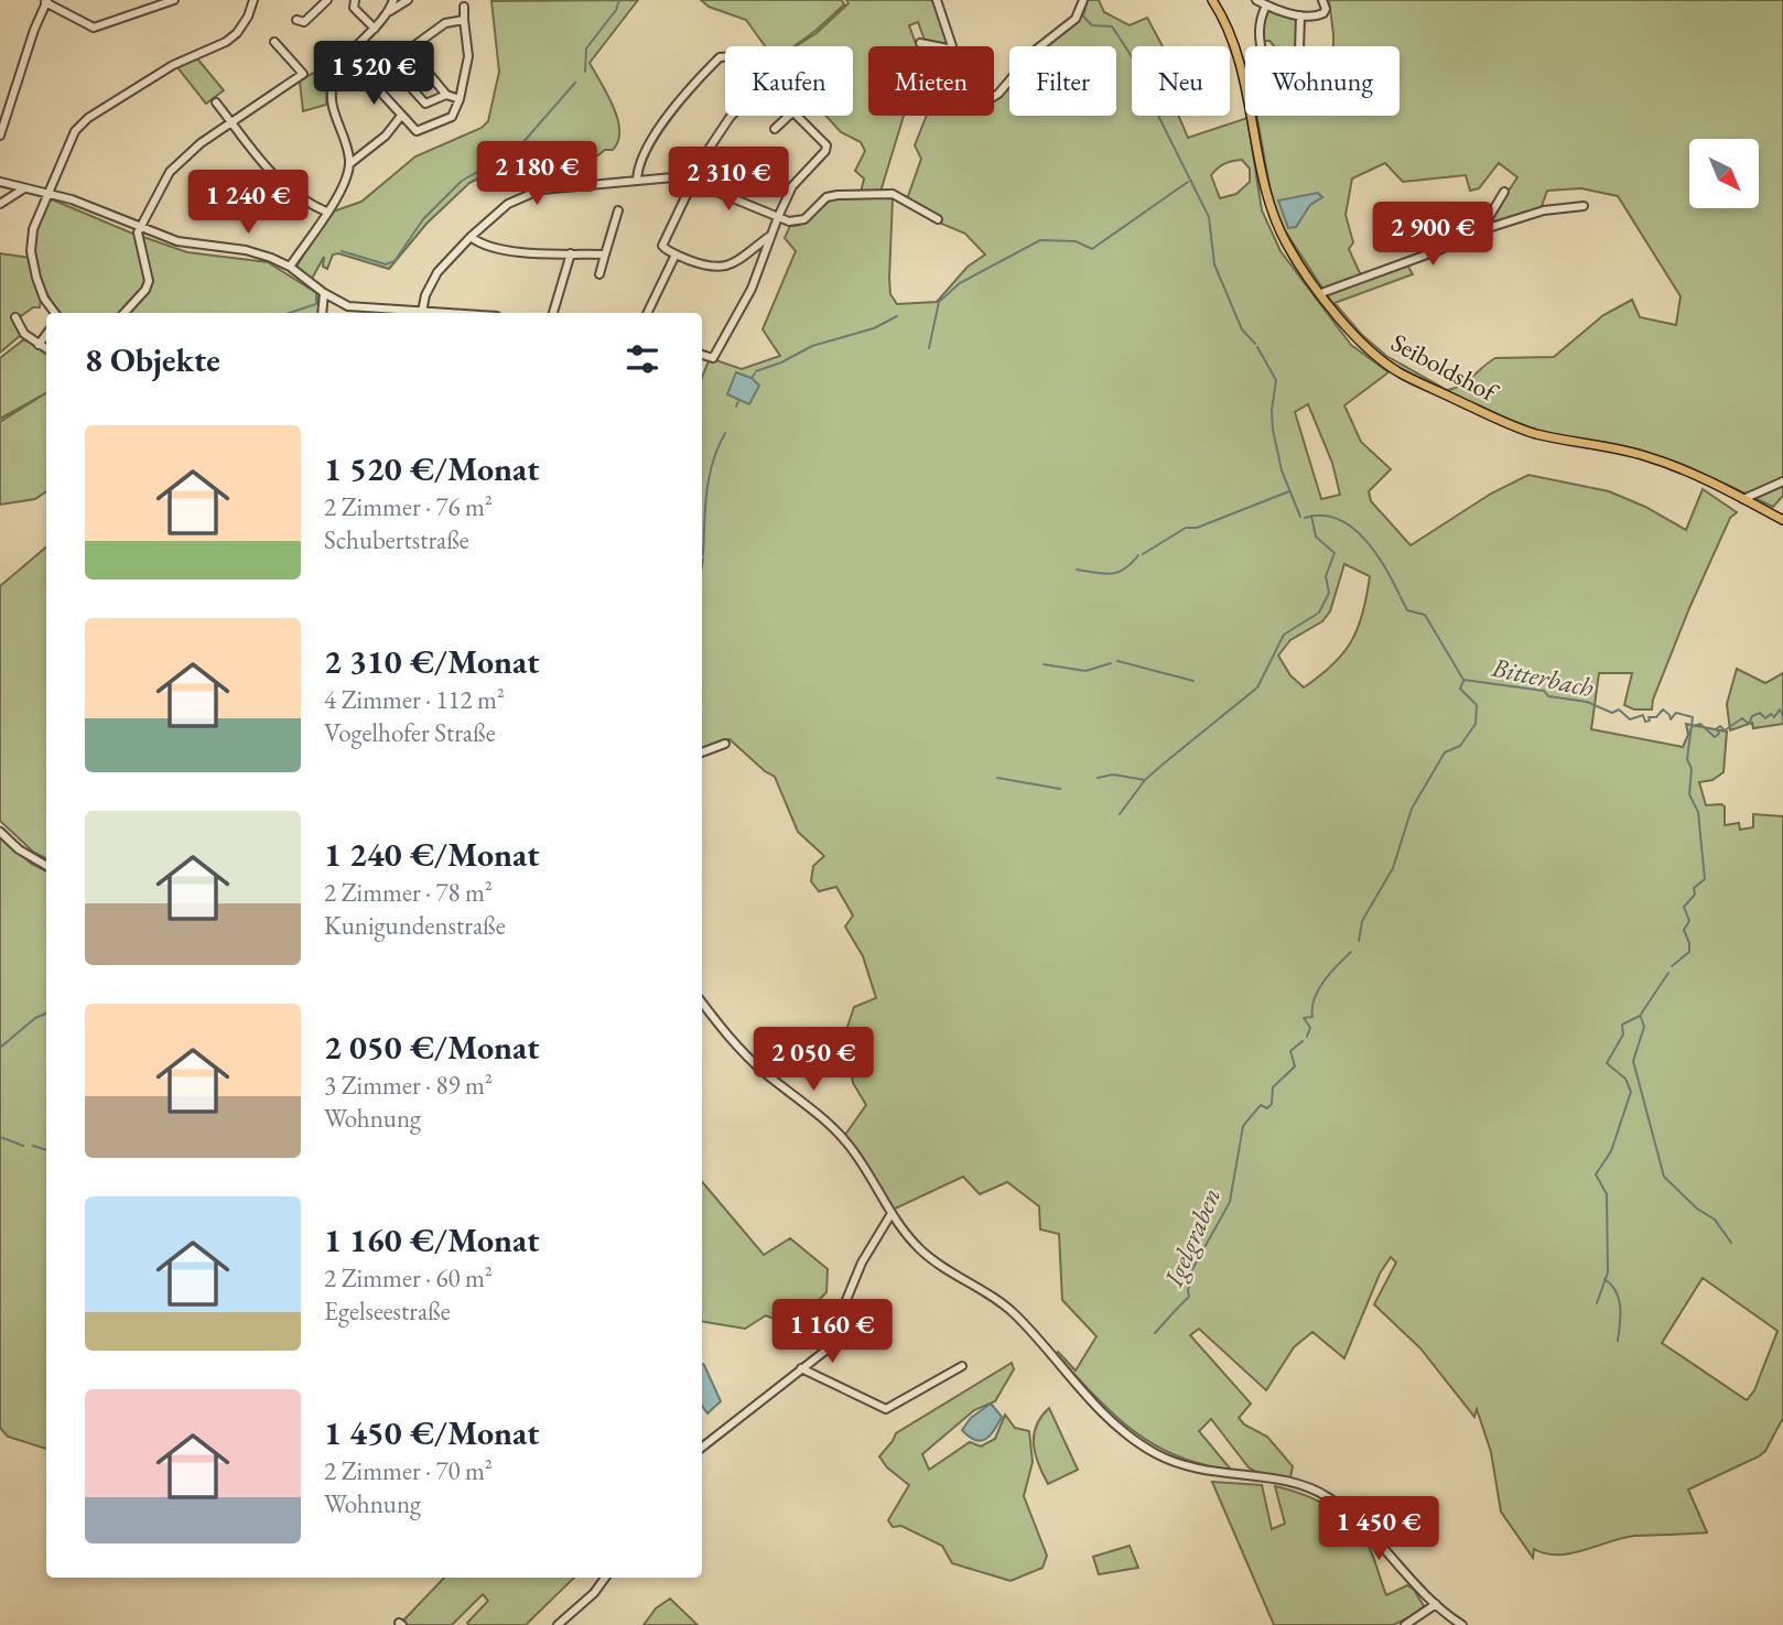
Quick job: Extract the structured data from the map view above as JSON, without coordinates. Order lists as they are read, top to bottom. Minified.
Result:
{"streets":{"main road":["Seiboldshof"]},"water":["Bitterbach","Igelgraben"],"north":"bottom right","page":{"price":["1 520 €","2 180 €","2 310 €","1 240 €","2 900 €","2 050 €","1 160 €","1 450 €"],"chip":["Kaufen","Mieten","Filter","Neu","Wohnung"],"heading":"8 Objekte","list":[{"name":"1 520 €/Monat","note":"2 Zimmer · 76 m² · Schubertstraße"},{"name":"2 310 €/Monat","note":"4 Zimmer · 112 m² · Vogelhofer Straße"},{"name":"1 240 €/Monat","note":"2 Zimmer · 78 m² · Kunigundenstraße"},{"name":"2 050 €/Monat","note":"3 Zimmer · 89 m² · Wohnung"},{"name":"1 160 €/Monat","note":"2 Zimmer · 60 m² · Egelseestraße"},{"name":"1 450 €/Monat","note":"2 Zimmer · 70 m² · Wohnung"}]}}
